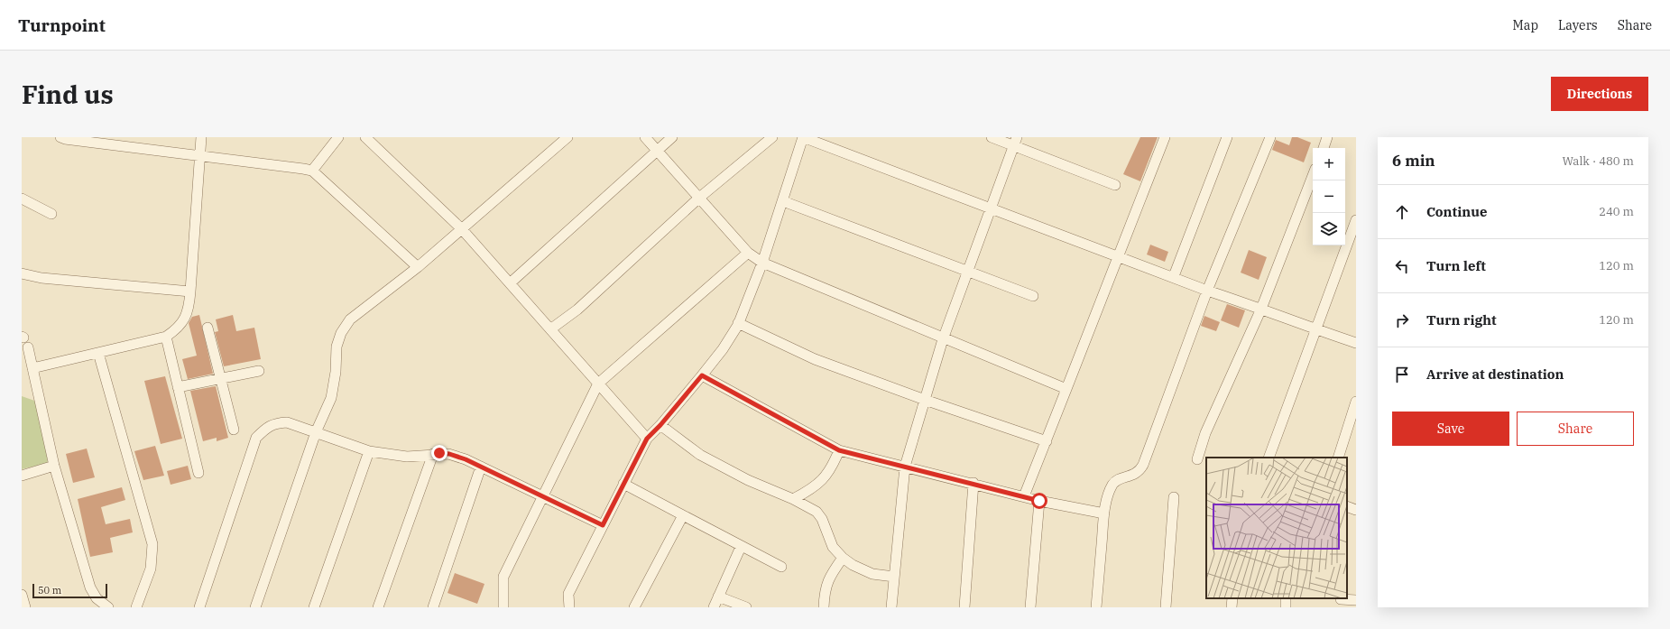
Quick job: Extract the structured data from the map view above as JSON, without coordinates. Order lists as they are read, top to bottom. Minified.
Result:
{"scale_bar":"50 m","page":{"header":"Turnpoint","nav":["Map","Layers","Share"],"buttons":["Directions",["Save","Share"]],"title":"Find us","heading":["6 min","Walk · 480 m"],"map_buttons":["+","−"],"list":[["Continue","240 m"],["Turn left","120 m"],["Turn right","120 m"],"Arrive at destination"],"scale":"50 m"}}
